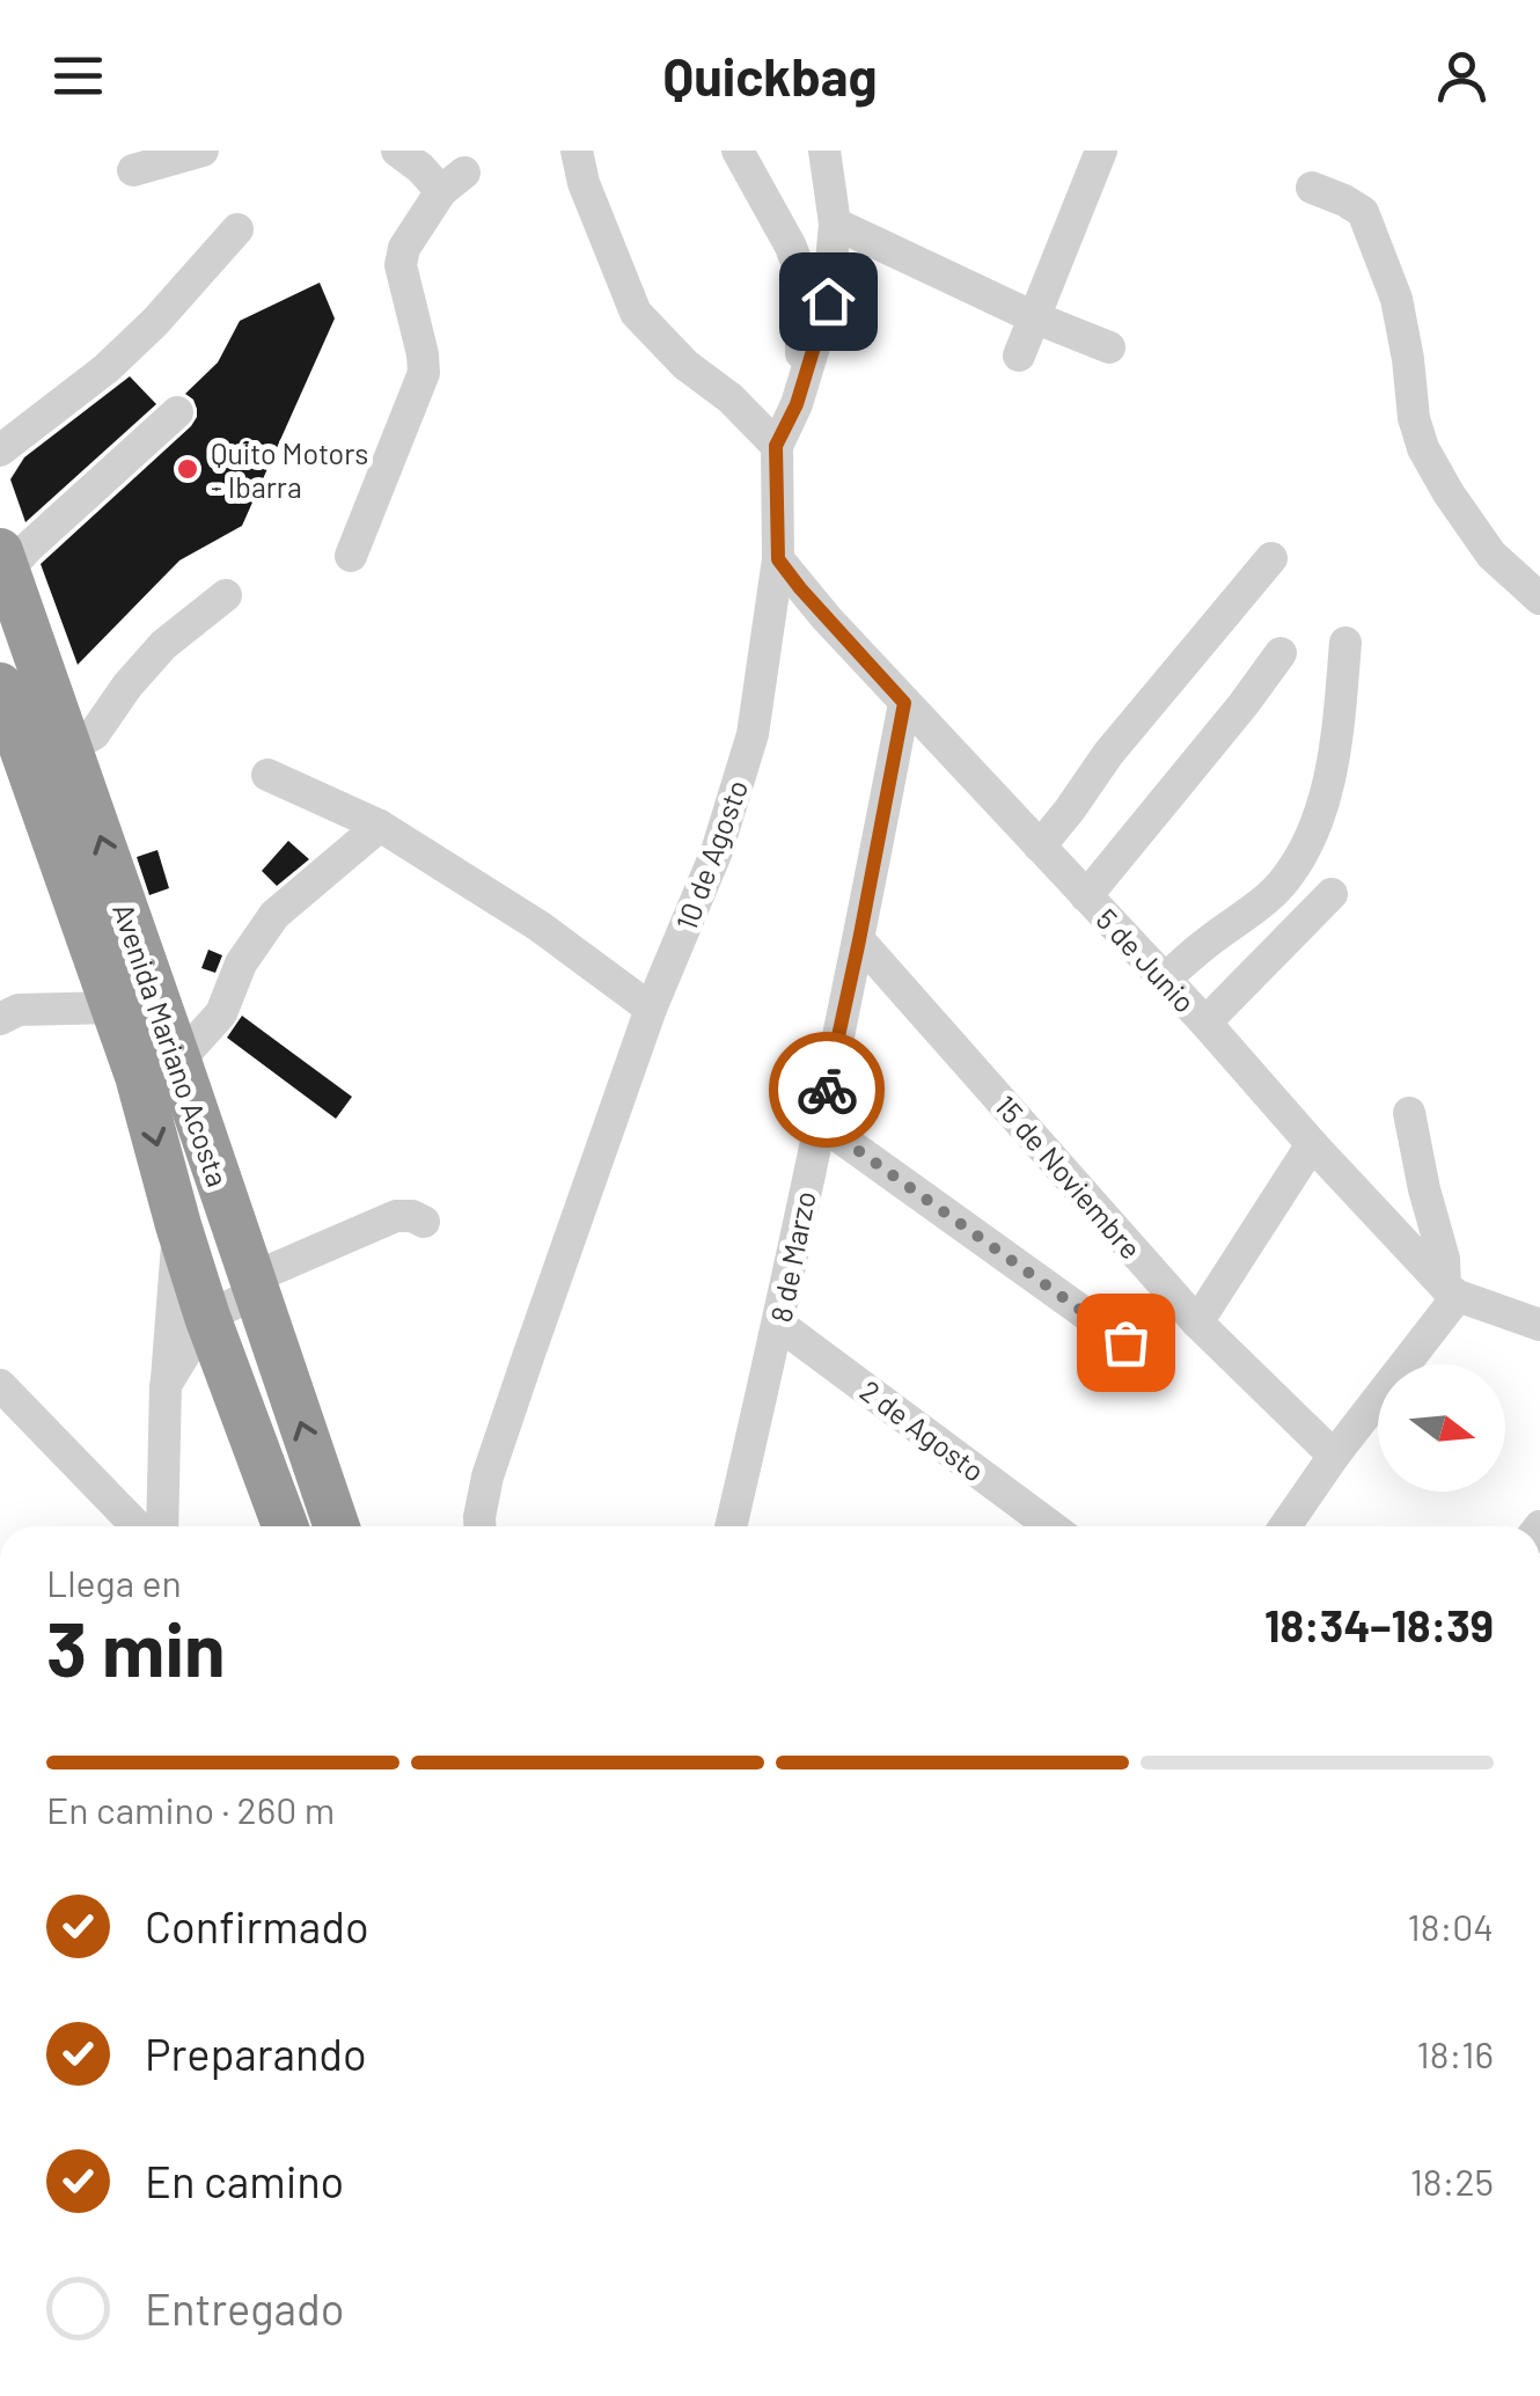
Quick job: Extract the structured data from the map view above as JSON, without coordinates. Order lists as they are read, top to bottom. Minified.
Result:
{"streets":{"highway":["Avenida Mariano Acosta"],"street":["10 de Agosto","5 de Junio","15 de Noviembre","8 de Marzo","2 de Agosto"]},"crossings":[["10 de Agosto","5 de Junio"],["5 de Junio","8 de Marzo"],["15 de Noviembre","8 de Marzo"],["8 de Marzo","2 de Agosto"]],"places":["Quito Motors - Ibarra"],"north":"right","page":{"header":"Quickbag","heading":["3 min","Llega en","18:34–18:39"],"bar":"En camino · 260 m","list":[["Confirmado","18:04"],["Preparando","18:16"],["En camino","18:25"],"Entregado"]}}
